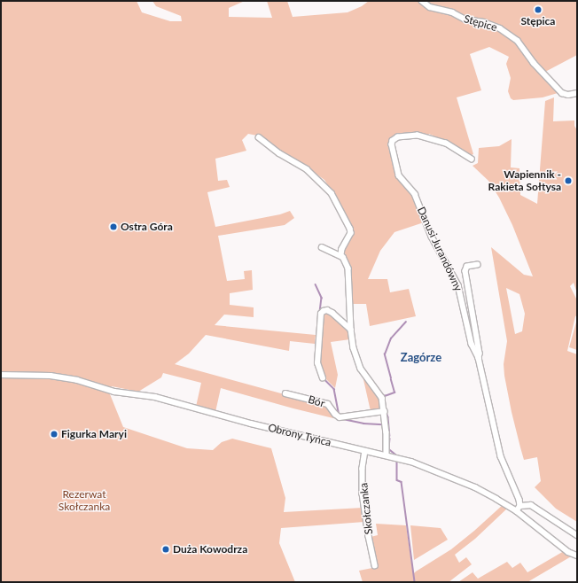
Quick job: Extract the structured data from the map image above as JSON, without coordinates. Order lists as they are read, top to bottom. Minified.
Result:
{"streets":{"street":["Stępice","Danusi Jurandówny","Bór","Obrony Tyńca","Skołczanka"]},"crossings":[["Obrony Tyńca","Skołczanka"]],"districts":["Zagórze"],"parks":["Rezerwat Skołczanka"],"places":["Stępica","Wapiennik - Rakieta Sołtysa","Ostra Góra","Figurka Maryi","Duża Kowodrza"]}
